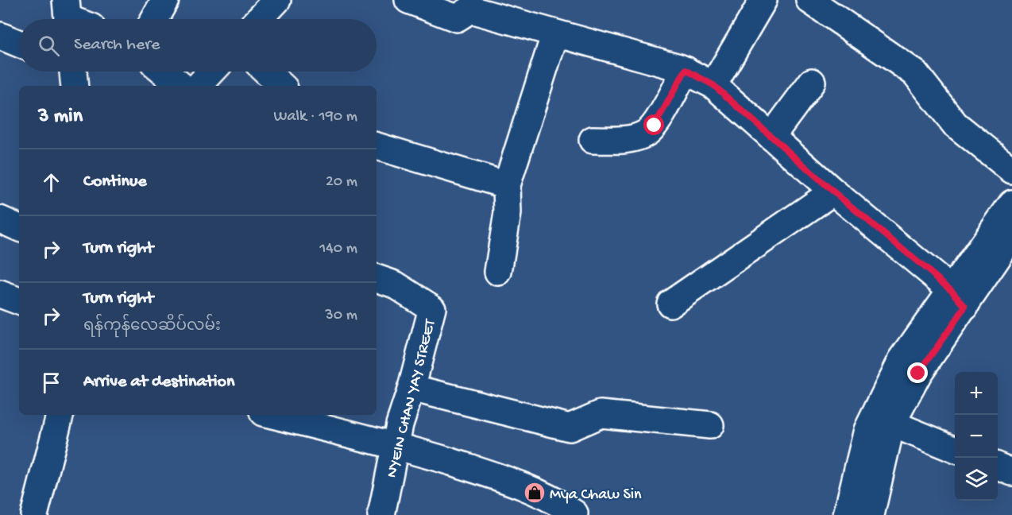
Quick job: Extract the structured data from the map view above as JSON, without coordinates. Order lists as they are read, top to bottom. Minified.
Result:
{"streets":{"street":["NYEIN CHAN YAY STREET"]},"places":{"shop":["Mya Chaw Sin"]},"page":{"search":"Search here","heading":["3 min","Walk · 190 m"],"list":[["Continue","20 m"],["Turn right","140 m"],["Turn right","ရန်ကုန်လေဆိပ်လမ်း","30 m"],"Arrive at destination"],"map_buttons":["+","−"]}}
